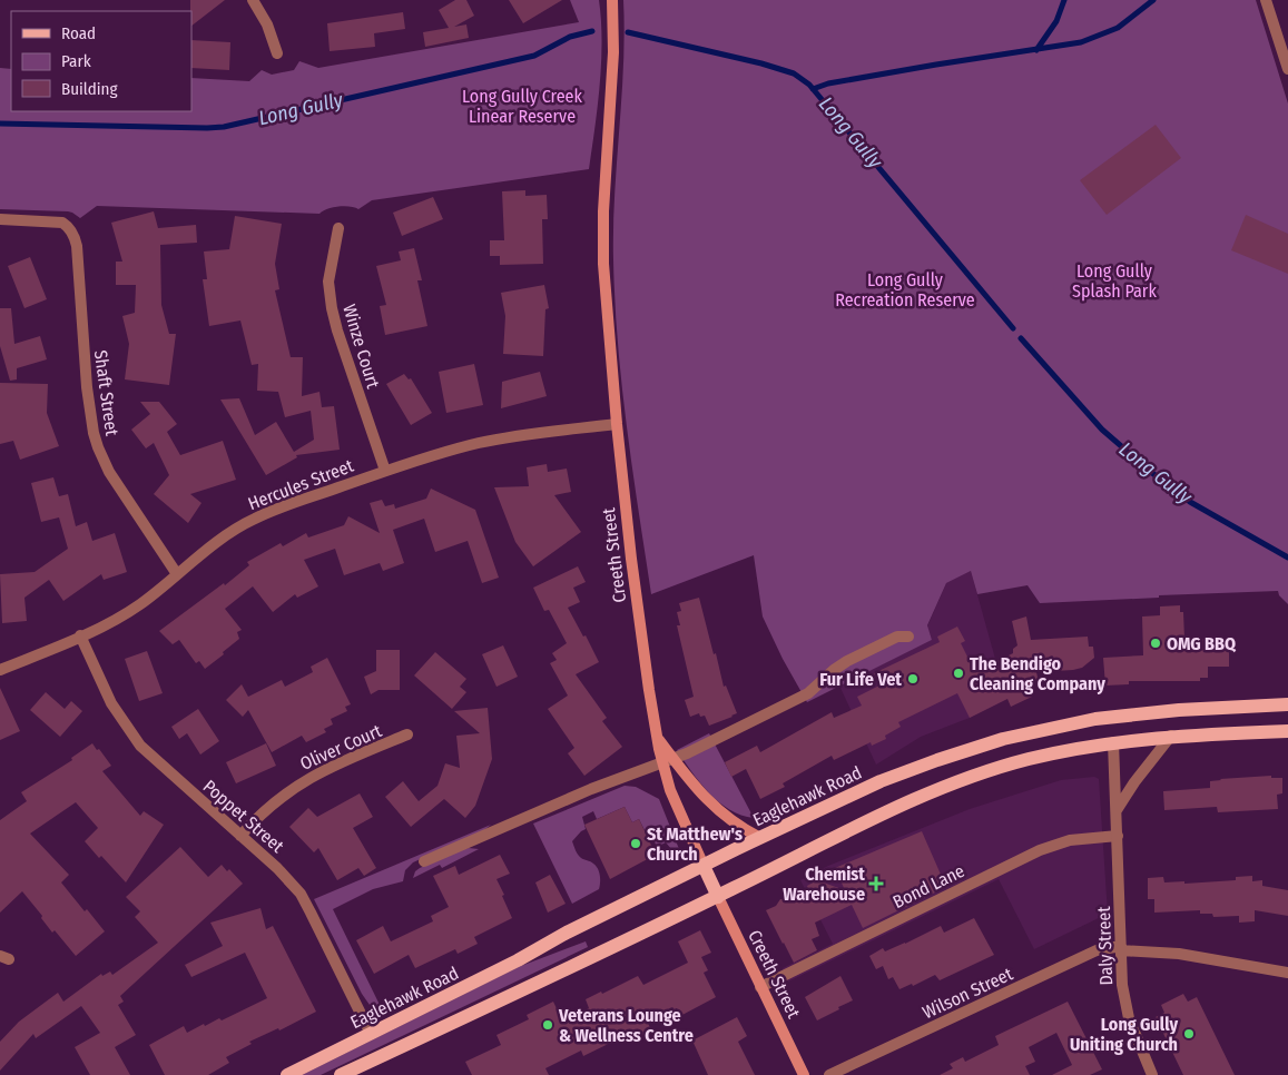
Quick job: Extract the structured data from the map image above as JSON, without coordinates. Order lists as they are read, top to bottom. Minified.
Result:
{"streets":{"main road":["Creeth Street","Eaglehawk Road"],"street":["Winze Court","Shaft Street","Hercules Street","Oliver Court","Poppet Street","Bond Lane","Daly Street","Wilson Street"]},"crossings":[["Winze Court","Hercules Street"],["Shaft Street","Hercules Street"],["Hercules Street","Creeth Street"],["Hercules Street","Poppet Street"],["Creeth Street","Eaglehawk Road"],["Creeth Street","Bond Lane"],["Oliver Court","Poppet Street"],["Eaglehawk Road","Poppet Street"],["Bond Lane","Daly Street"],["Daly Street","Wilson Street"]],"water":["Long Gully"],"parks":["Long Gully Creek Linear Reserve","Long Gully Splash Park","Long Gully Recreation Reserve"],"places":{"other":["OMG BBQ","The Bendigo Cleaning Company","Fur Life Vet","St Matthew's Church","Veterans Lounge & Wellness Centre","Long Gully Uniting Church"],"health":["Chemist Warehouse"]},"legend":["Road","Park","Building"]}
